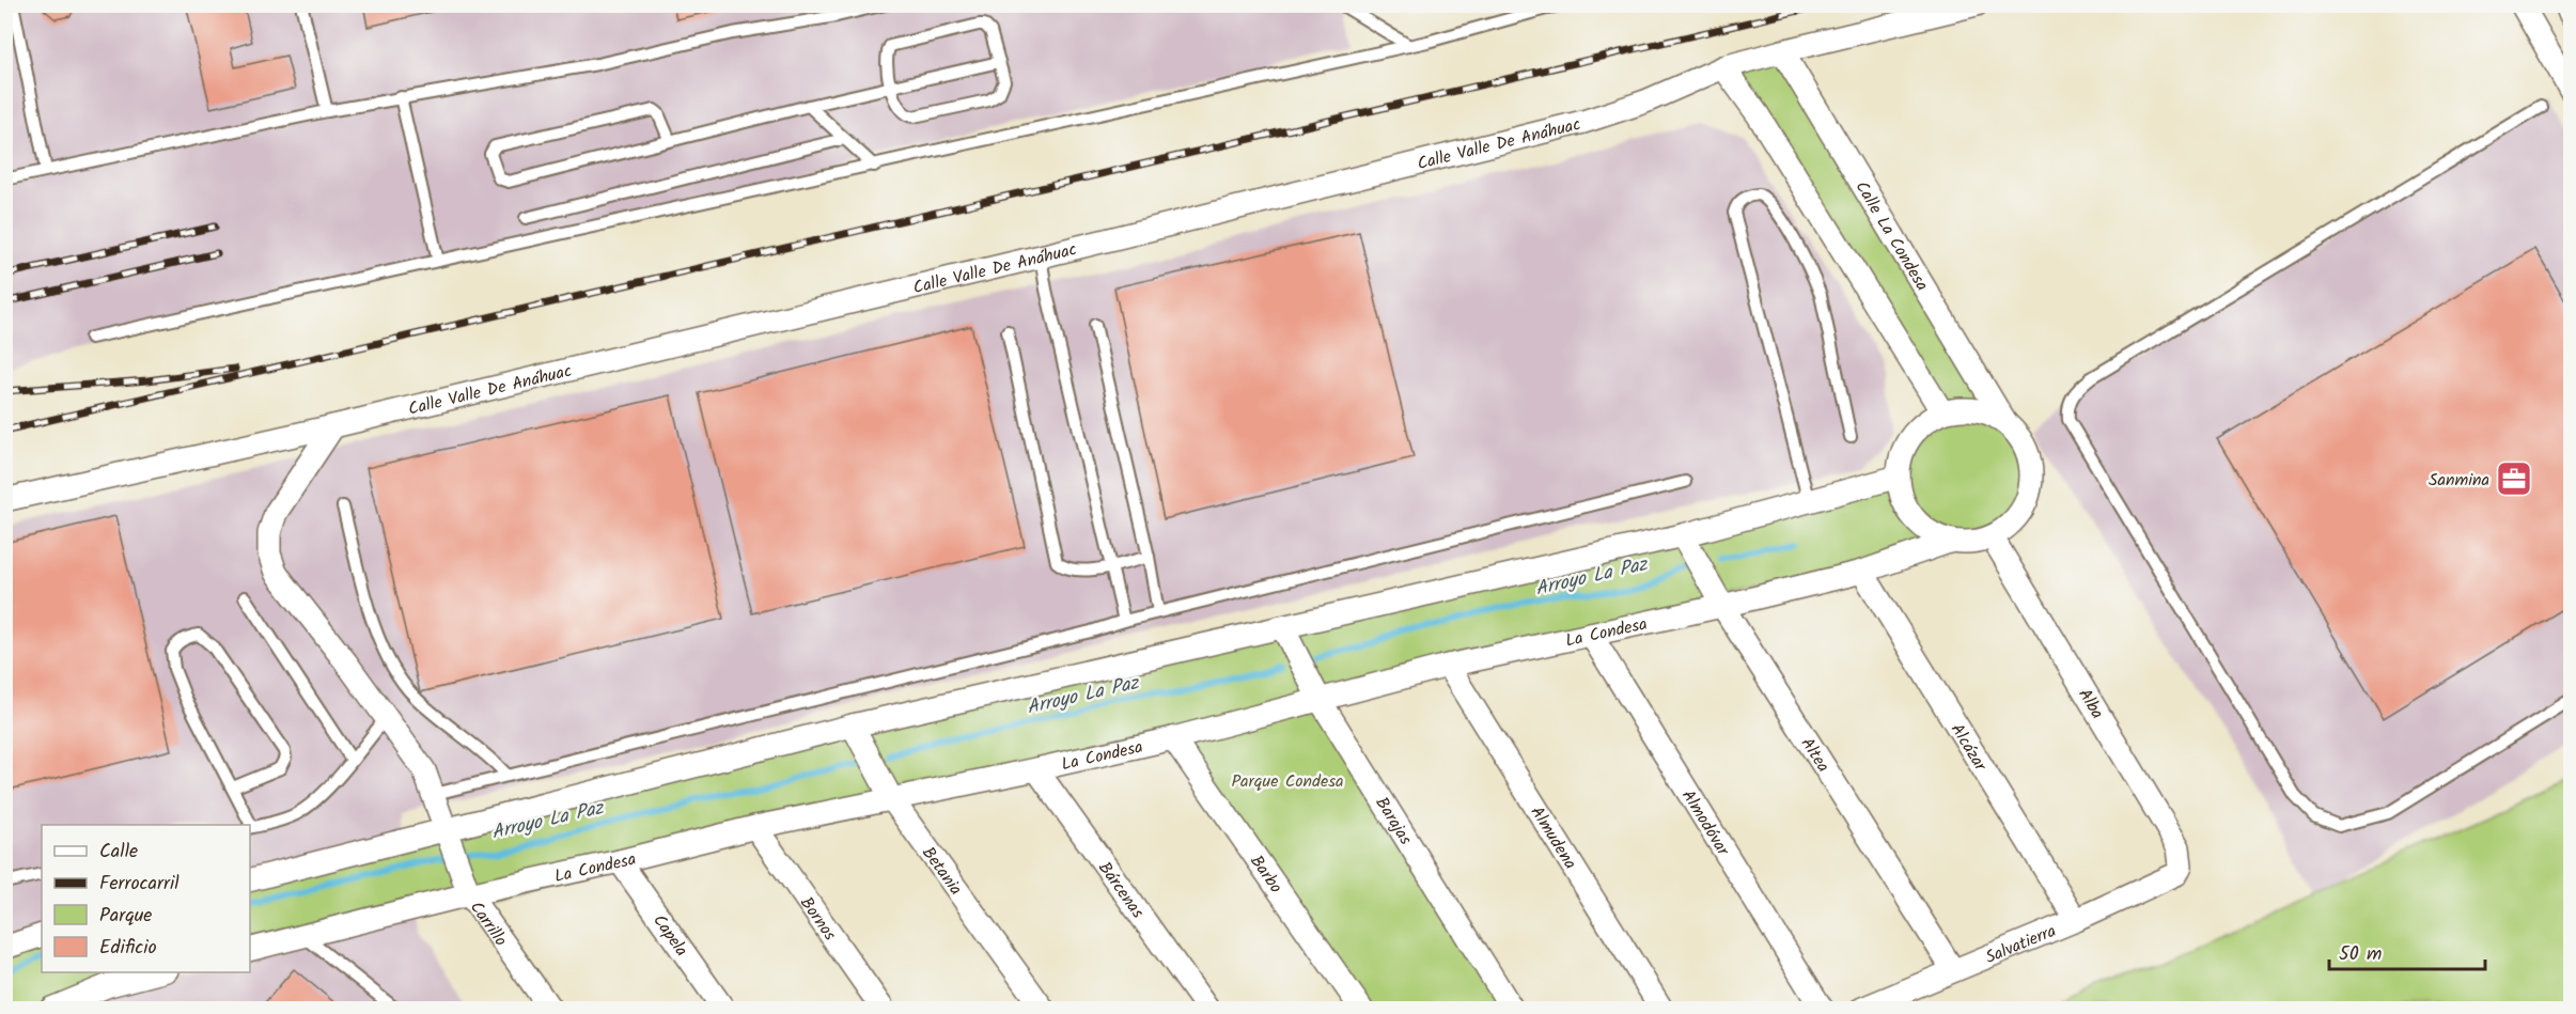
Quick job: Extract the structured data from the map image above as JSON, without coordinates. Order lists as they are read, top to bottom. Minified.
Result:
{"streets":{"street":["Calle Valle De Anáhuac","Calle La Condesa","La Condesa","Alba","Alcázar","Altea","Barajas","Almodóvar","Almudena","Betania","Barbo","Bárcenas","Bornos","Carrillo","Capela","Salvatierra"]},"crossings":[["Calle Valle De Anáhuac","Calle La Condesa"],["Calle Valle De Anáhuac","Carrillo"],["Calle La Condesa","La Condesa"],["Calle La Condesa","Alba"],["La Condesa","Alba"],["La Condesa","Alcázar"],["La Condesa","Altea"],["La Condesa","Barajas"],["La Condesa","Almodóvar"],["La Condesa","Almudena"],["La Condesa","Betania"],["La Condesa","Barbo"],["La Condesa","Bárcenas"],["La Condesa","Bornos"],["La Condesa","Carrillo"],["La Condesa","Capela"],["Alba","Salvatierra"],["Alcázar","Salvatierra"],["Altea","Salvatierra"]],"water":["Arroyo La Paz"],"parks":["Parque Condesa"],"places":{"office":["Sanmina"]},"legend":["Calle","Ferrocarril","Parque","Edificio"],"scale_bar":"50 m"}
